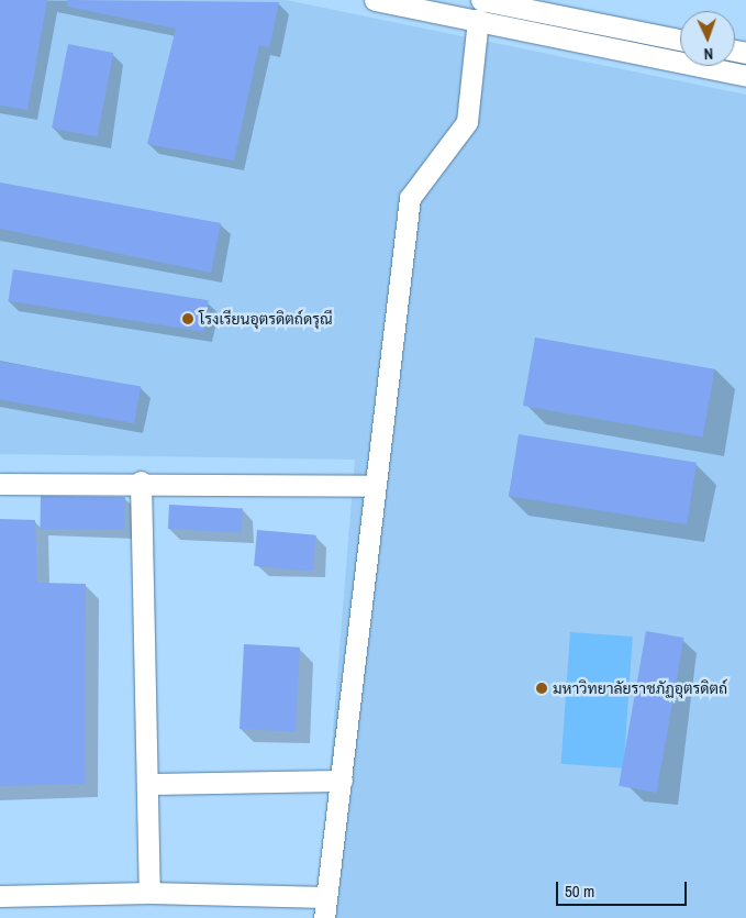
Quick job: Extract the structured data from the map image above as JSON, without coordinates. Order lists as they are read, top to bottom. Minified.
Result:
{"places":["โรงเรียนอุตรดิตถ์ดรุณี","มหาวิทยาลัยราชภัฏอุตรดิตถ์"],"scale_bar":"50 m","north":"bottom"}
